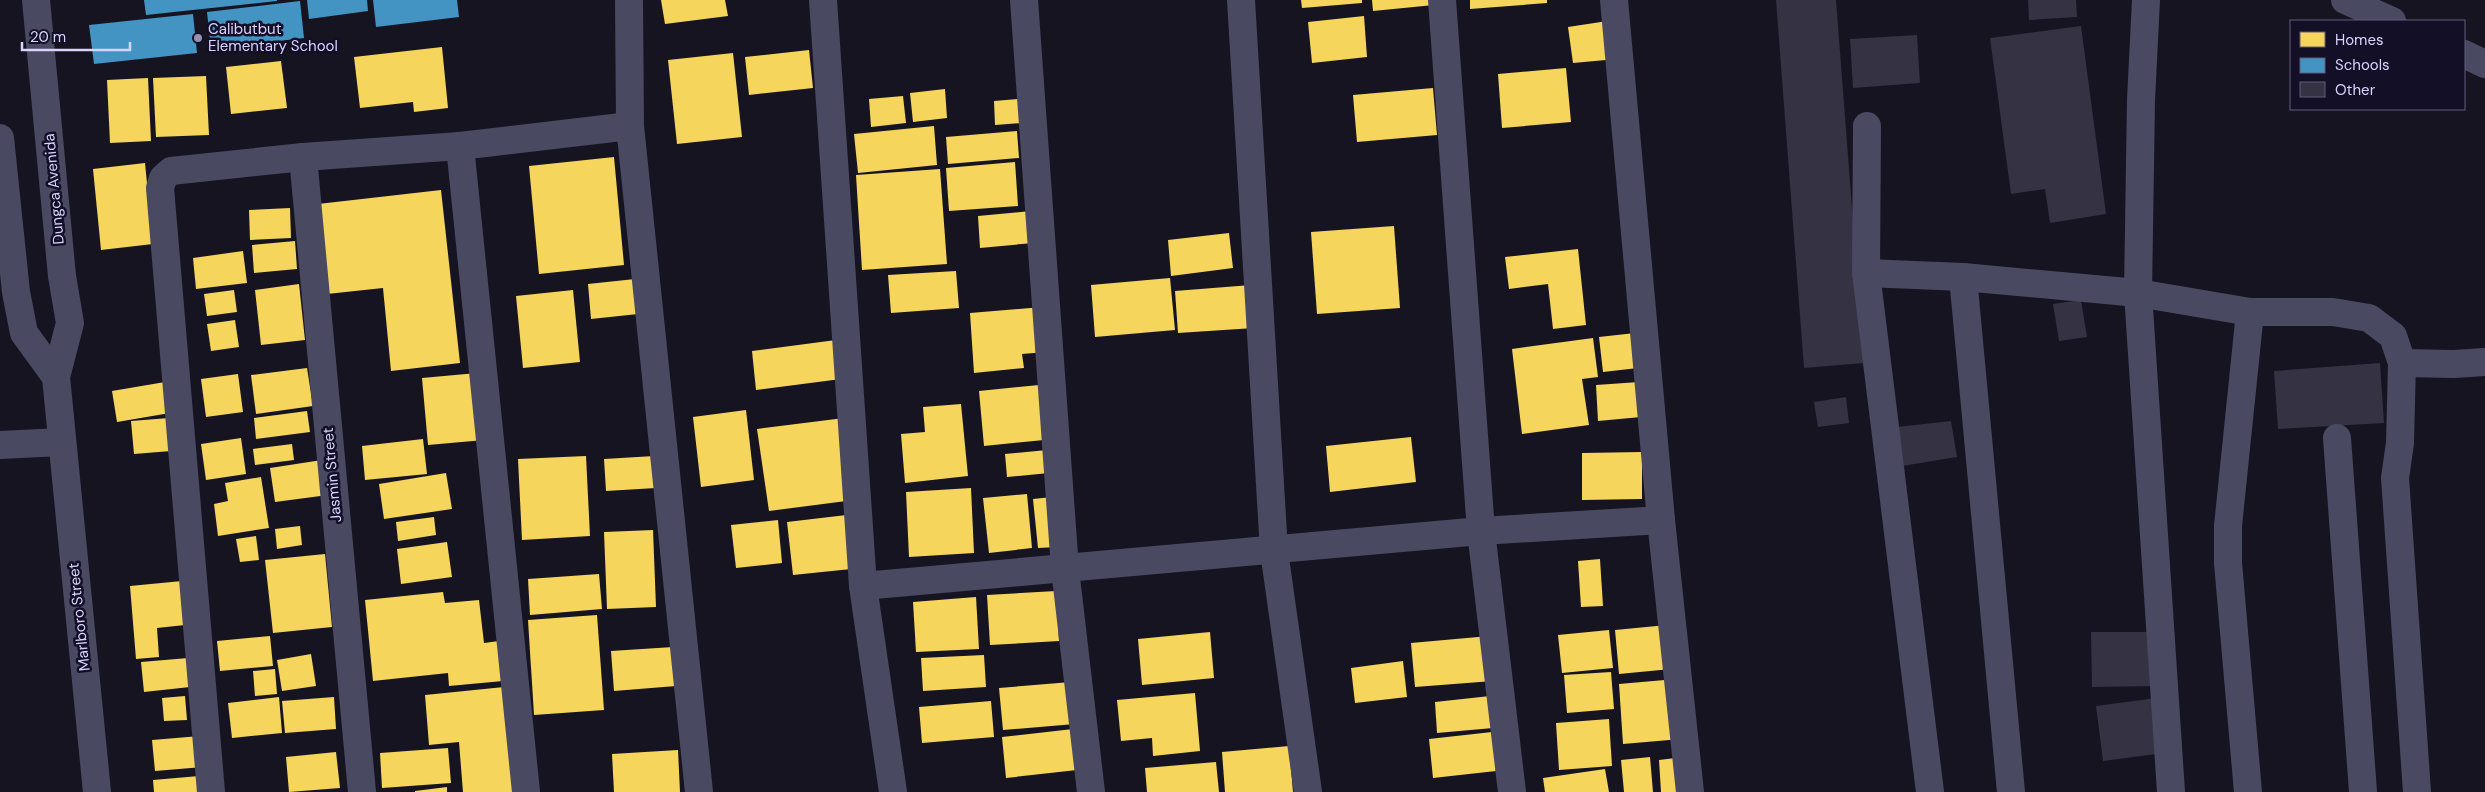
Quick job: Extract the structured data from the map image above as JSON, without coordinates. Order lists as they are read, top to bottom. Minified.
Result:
{"streets":{"street":["Dungca Avenida","Jasmin Street","Marlboro Street"]},"crossings":[["Dungca Avenida","Marlboro Street"]],"places":["Calibutbut Elementary School"],"legend":["Homes","Schools","Other"],"scale_bar":"20 m"}
